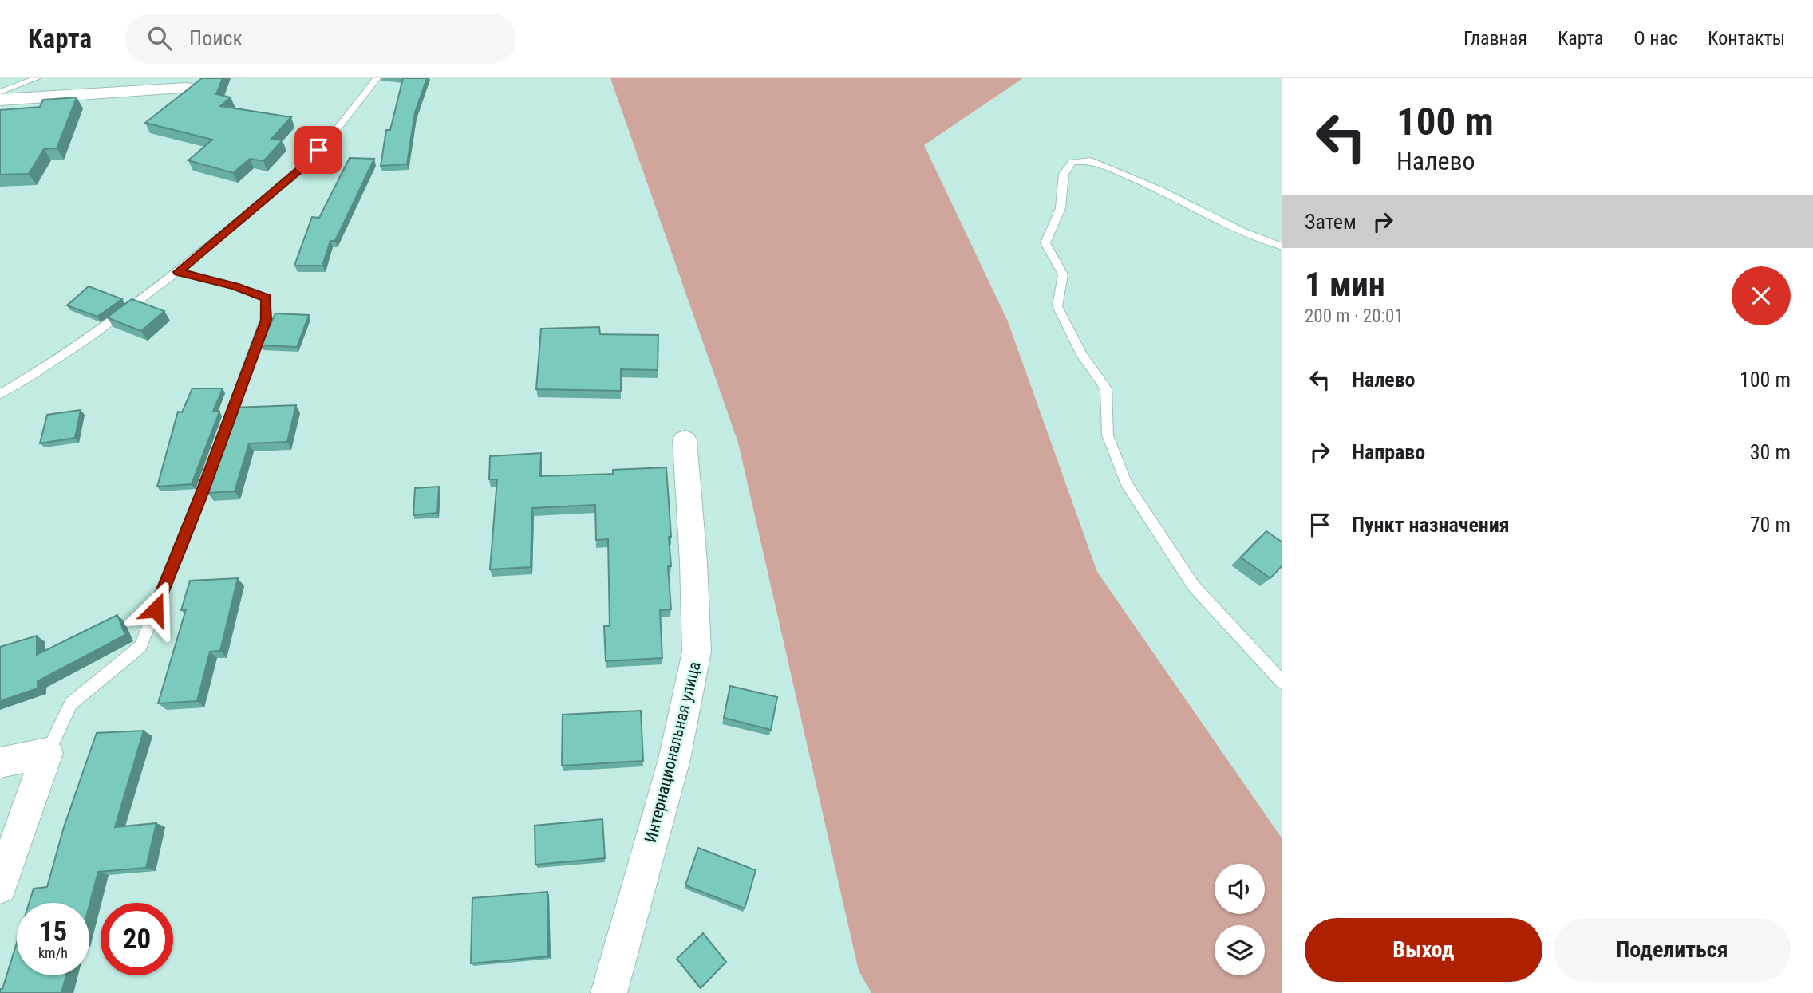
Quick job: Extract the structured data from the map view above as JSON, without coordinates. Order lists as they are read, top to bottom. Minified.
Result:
{"streets":{"street":["Интернациональная улица"]},"page":{"header":"Карта","search":"Поиск","nav":["Главная","Карта","О нас","Контакты"],"turn":["100 m","Налево"],"then":"Затем","heading":["1 мин","200 m · 20:01"],"list":[{"name":"Налево","value":"100 m"},{"name":"Направо","value":"30 m"},{"name":"Пункт назначения","value":"70 m"}],"speed":"15 km/h","limit":"20","buttons":["Выход","Поделиться"]}}
